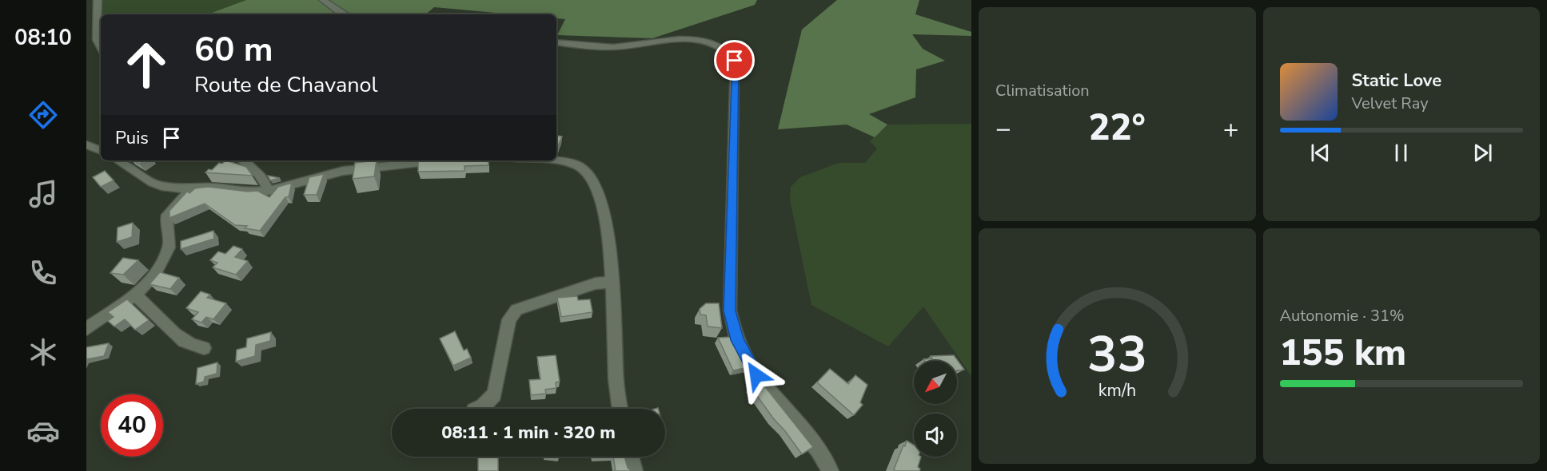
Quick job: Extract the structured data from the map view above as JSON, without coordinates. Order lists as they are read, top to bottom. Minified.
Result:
{"north":"bottom left","page":{"tabs":"08:10","tile":["Climatisation",["Autonomie · 31%","155 km"]],"turn":["60 m","Route de Chavanol"],"song":["Static Love","Velvet Ray"],"heat":["−","22°","+"],"then":"Puis","limit":"40","trip":"08:11 · 1 min · 320 m","gauge":["33","km/h"]}}
